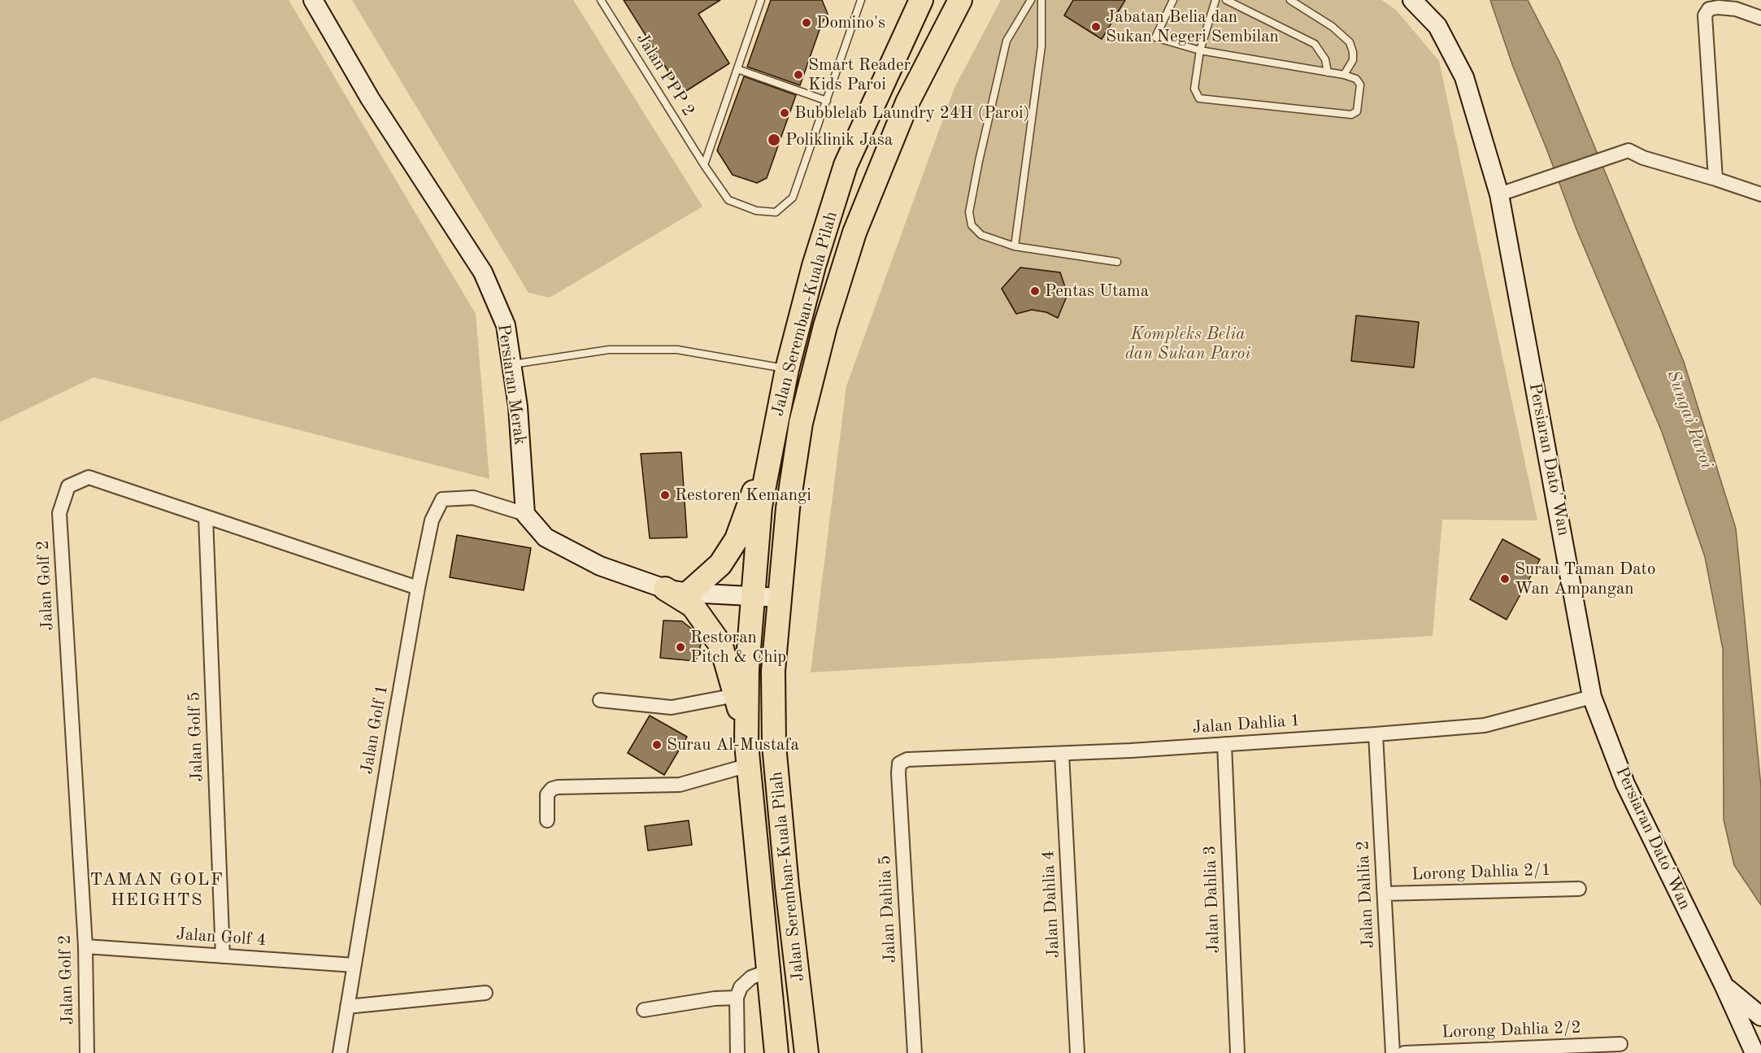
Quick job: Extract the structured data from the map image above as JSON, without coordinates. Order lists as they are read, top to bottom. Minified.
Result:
{"streets":{"highway":["Jalan Seremban-Kuala Pilah"],"street":["Persiaran Merak","Persiaran Dato' Wan","Jalan Golf 2","Jalan Dahlia 1","Jalan Golf 1","Jalan Golf 5","Lorong Dahlia 2/1","Jalan Dahlia 2","Jalan Dahlia 3","Jalan Dahlia 4","Jalan Dahlia 5","Jalan Golf 4","Lorong Dahlia 2/2"],"lane":["Jalan PPP 2"]},"crossings":[["Persiaran Merak","Jalan Golf 1"],["Persiaran Dato' Wan","Jalan Dahlia 1"],["Jalan Golf 2","Jalan Golf 1"],["Jalan Golf 2","Jalan Golf 5"],["Jalan Golf 2","Jalan Golf 4"],["Jalan Dahlia 1","Jalan Dahlia 2"],["Jalan Dahlia 1","Jalan Dahlia 3"],["Jalan Dahlia 1","Jalan Dahlia 4"],["Jalan Dahlia 1","Jalan Dahlia 5"],["Jalan Golf 1","Jalan Golf 4"],["Jalan Golf 5","Jalan Golf 4"],["Lorong Dahlia 2/1","Jalan Dahlia 2"]],"districts":["TAMAN GOLF HEIGHTS"],"water":["Sungai Paroi"],"parks":["Kompleks Belia dan Sukan Paroi"],"places":["Domino's","Jabatan Belia dan Sukan Negeri Sembilan","Smart Reader Kids Paroi","Bubblelab Laundry 24H (Paroi)","Poliklinik Jasa","Pentas Utama","Restoren Kemangi","Surau Taman Dato Wan Ampangan","Restoran Pitch & Chip","Surau Al-Mustafa"]}
